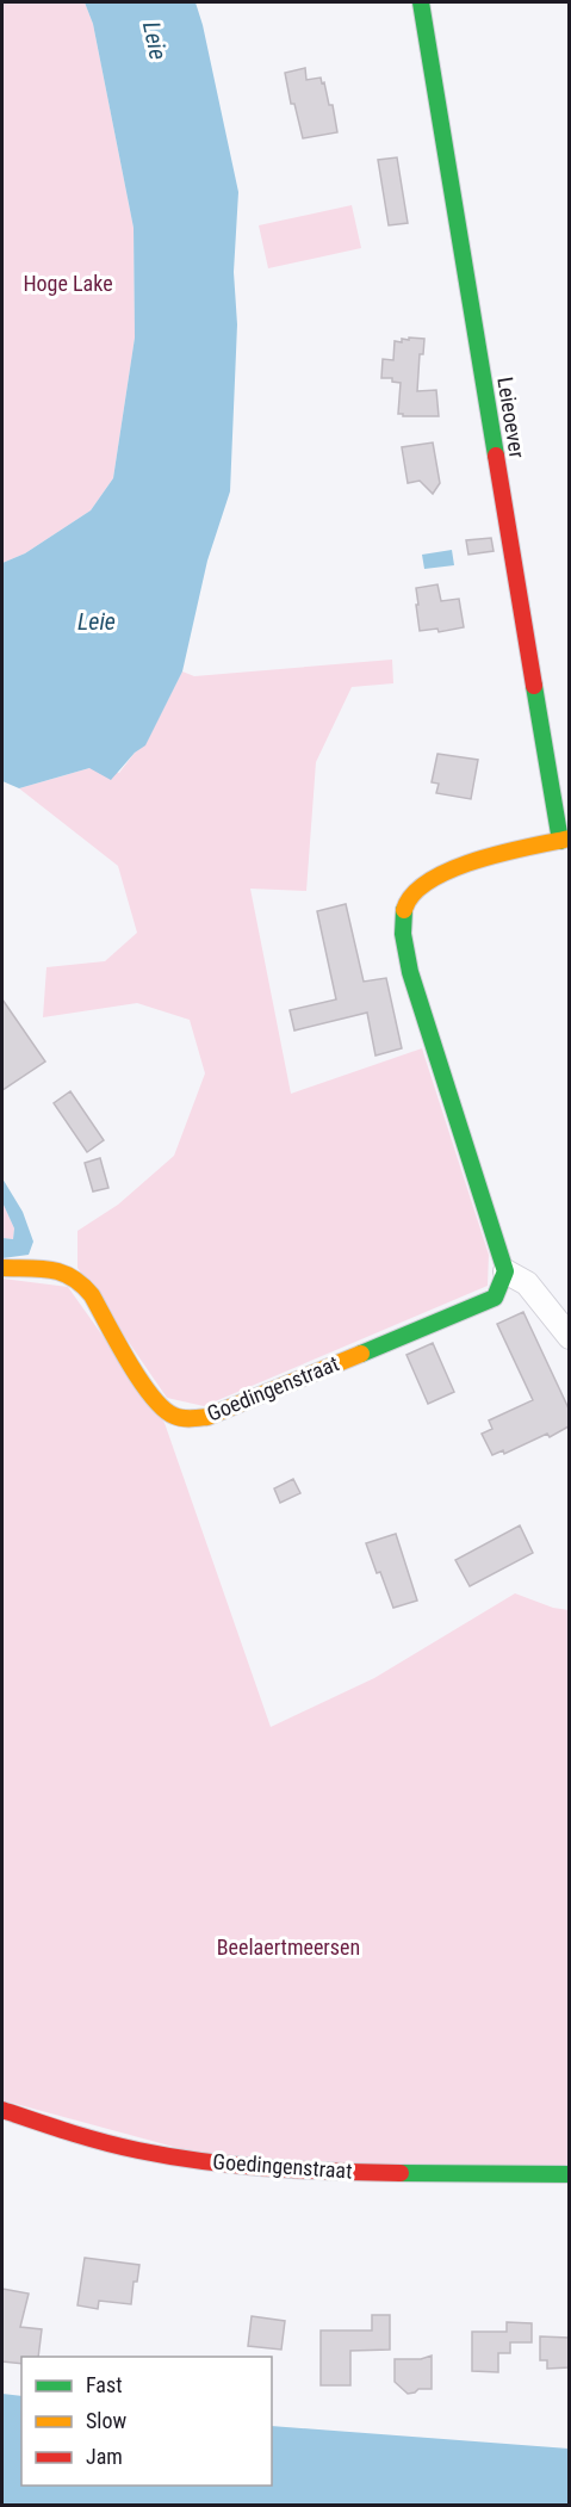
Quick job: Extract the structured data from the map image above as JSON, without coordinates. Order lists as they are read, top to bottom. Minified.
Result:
{"streets":{"street":["Leieoever","Goedingenstraat"]},"water":["Leie"],"parks":["Hoge Lake","Beelaertmeersen"],"legend":["Fast","Slow","Jam"]}
